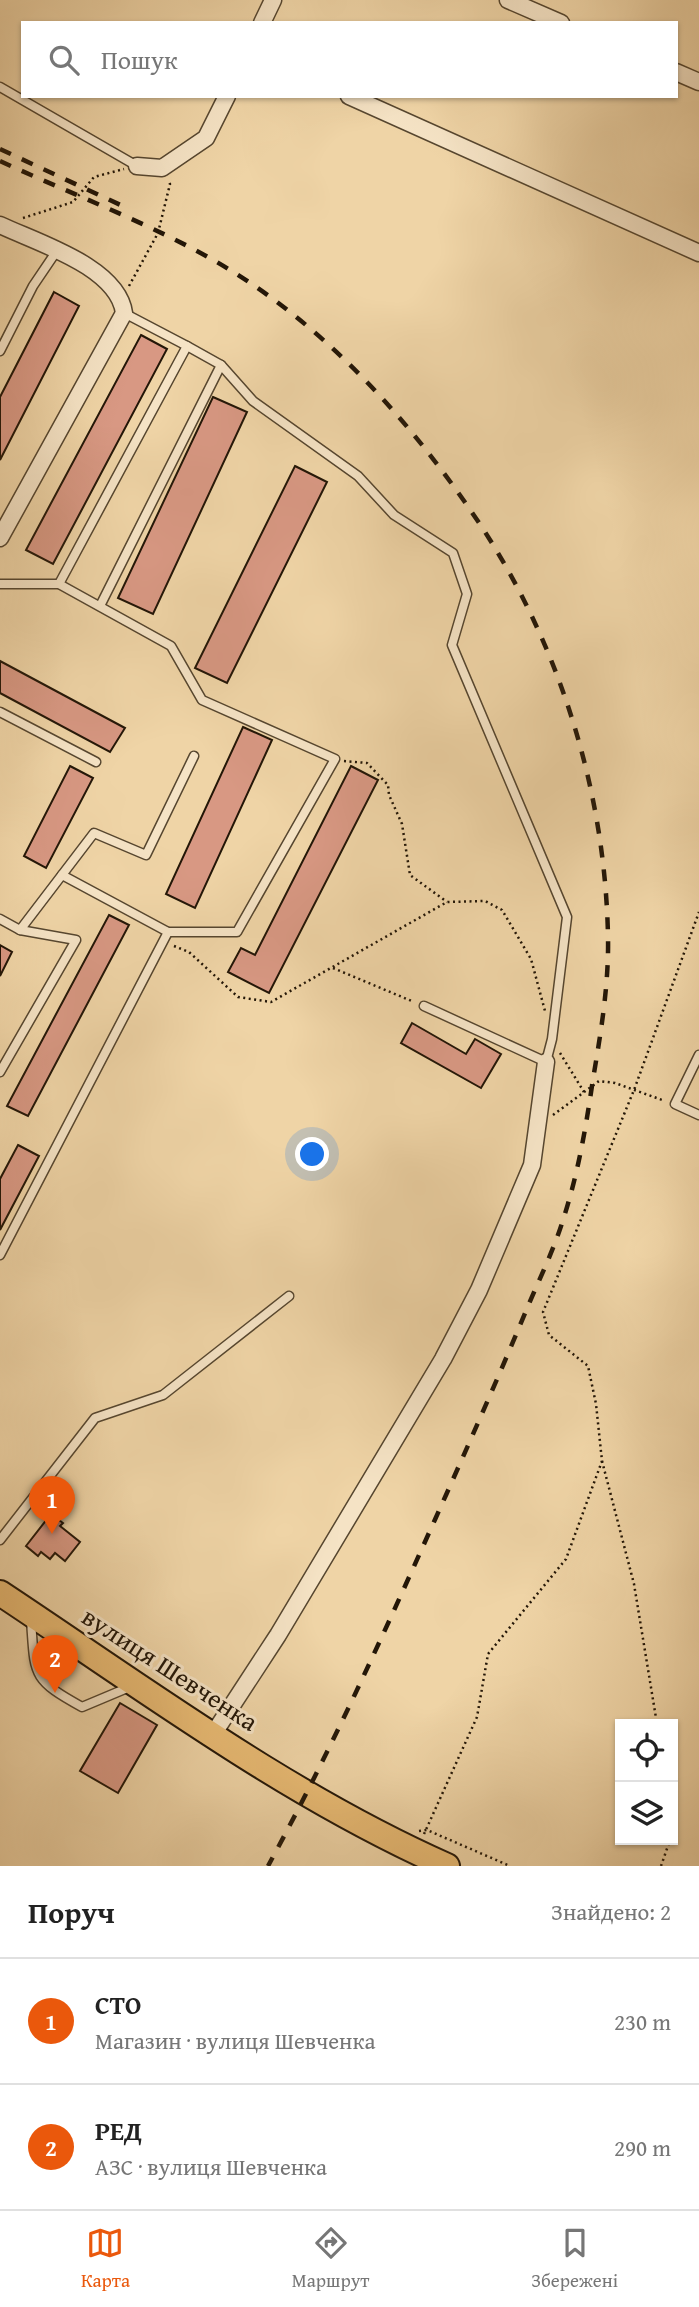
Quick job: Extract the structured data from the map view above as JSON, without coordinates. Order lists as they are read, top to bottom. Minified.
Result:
{"streets":{"main road":["вулиця Шевченка"]},"page":{"search":"Пошук","pins":["1","2"],"heading":["Поруч","Знайдено: 2"],"list":[{"mark":"1","name":"СТО","note":"Магазин · вулиця Шевченка","value":"230 m"},{"mark":"2","name":"РЕД","note":"АЗС · вулиця Шевченка","value":"290 m"}],"nav":["Карта","Маршрут","Збережені"]}}
